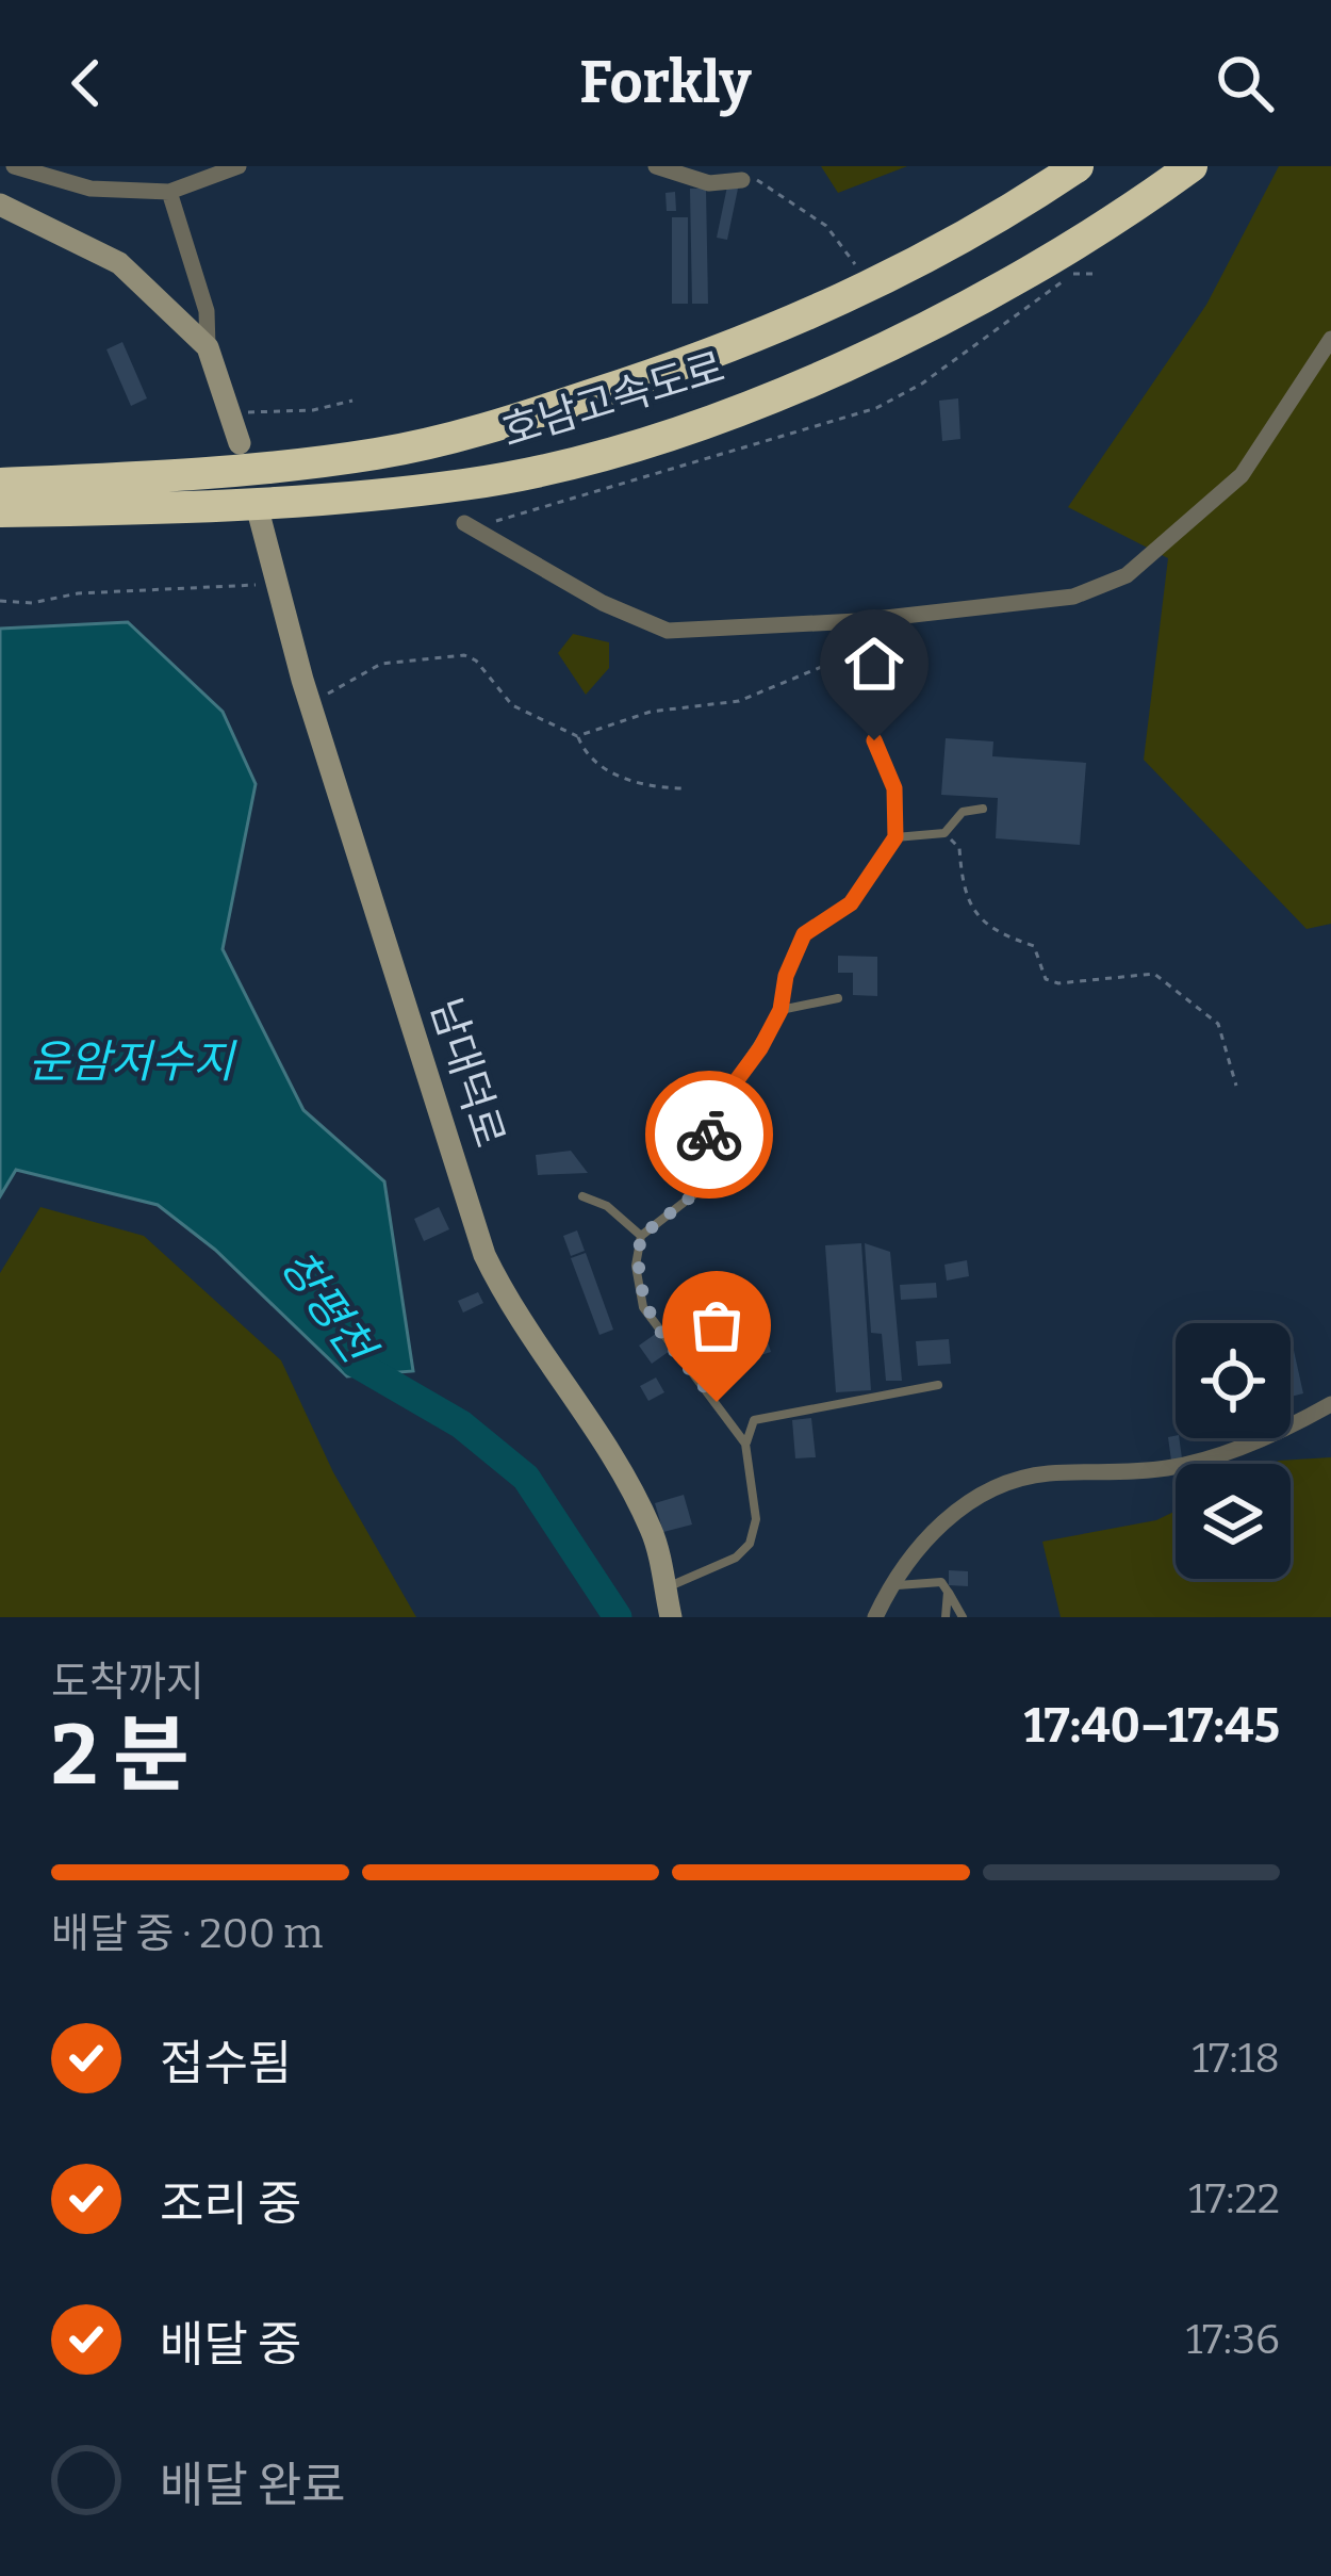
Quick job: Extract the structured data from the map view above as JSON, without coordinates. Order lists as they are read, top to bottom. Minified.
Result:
{"streets":{"highway":["호남고속도로"],"main road":["남대덕로"]},"water":["운암저수지","창평천"],"page":{"header":"Forkly","heading":["2 분","도착까지","17:40–17:45"],"bar":"배달 중 · 200 m","list":[["접수됨","17:18"],["조리 중","17:22"],["배달 중","17:36"],"배달 완료"]}}
